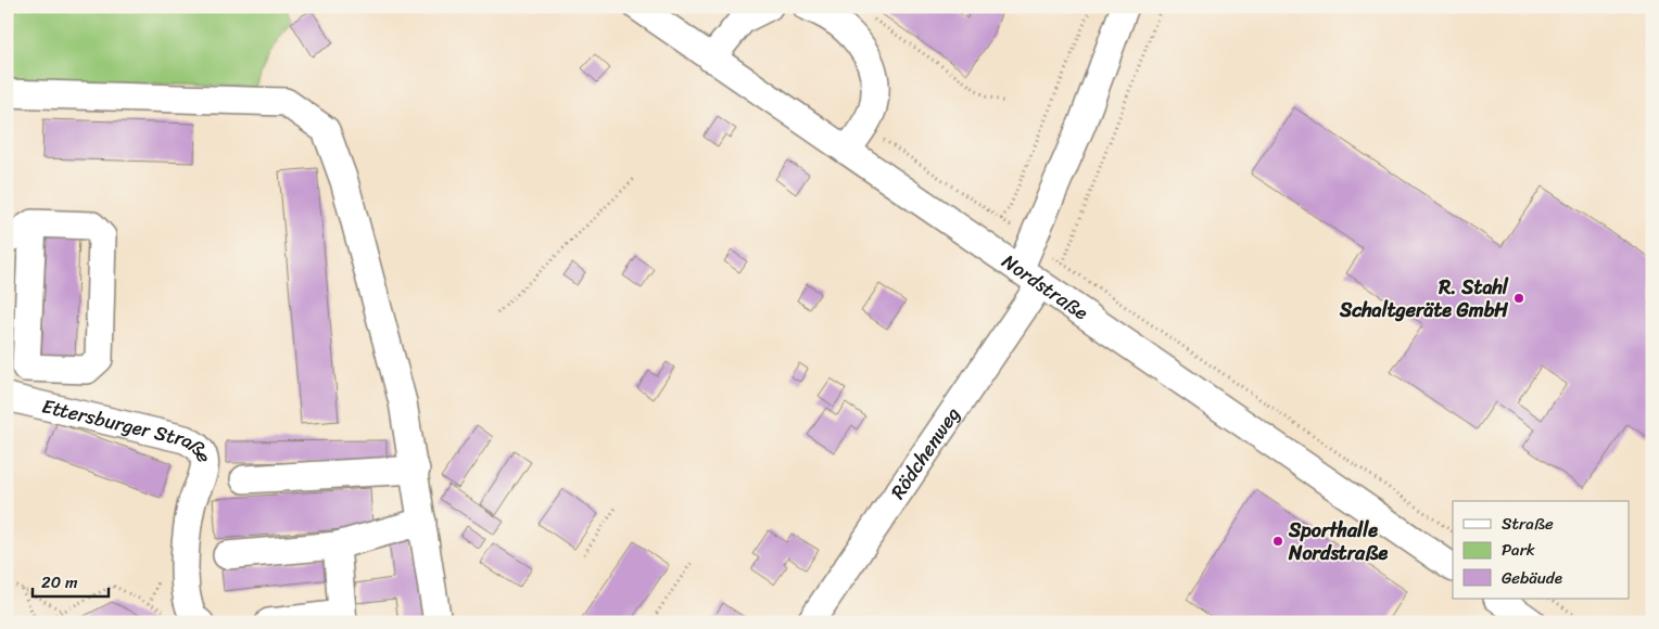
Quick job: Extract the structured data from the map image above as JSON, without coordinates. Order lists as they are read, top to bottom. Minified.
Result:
{"streets":{"street":["Nordstraße","Ettersburger Straße","Rödchenweg"]},"crossings":[["Nordstraße","Rödchenweg"]],"places":["R. Stahl Schaltgeräte GmbH","Sporthalle Nordstraße"],"legend":["Straße","Park","Gebäude"],"scale_bar":"20 m"}
